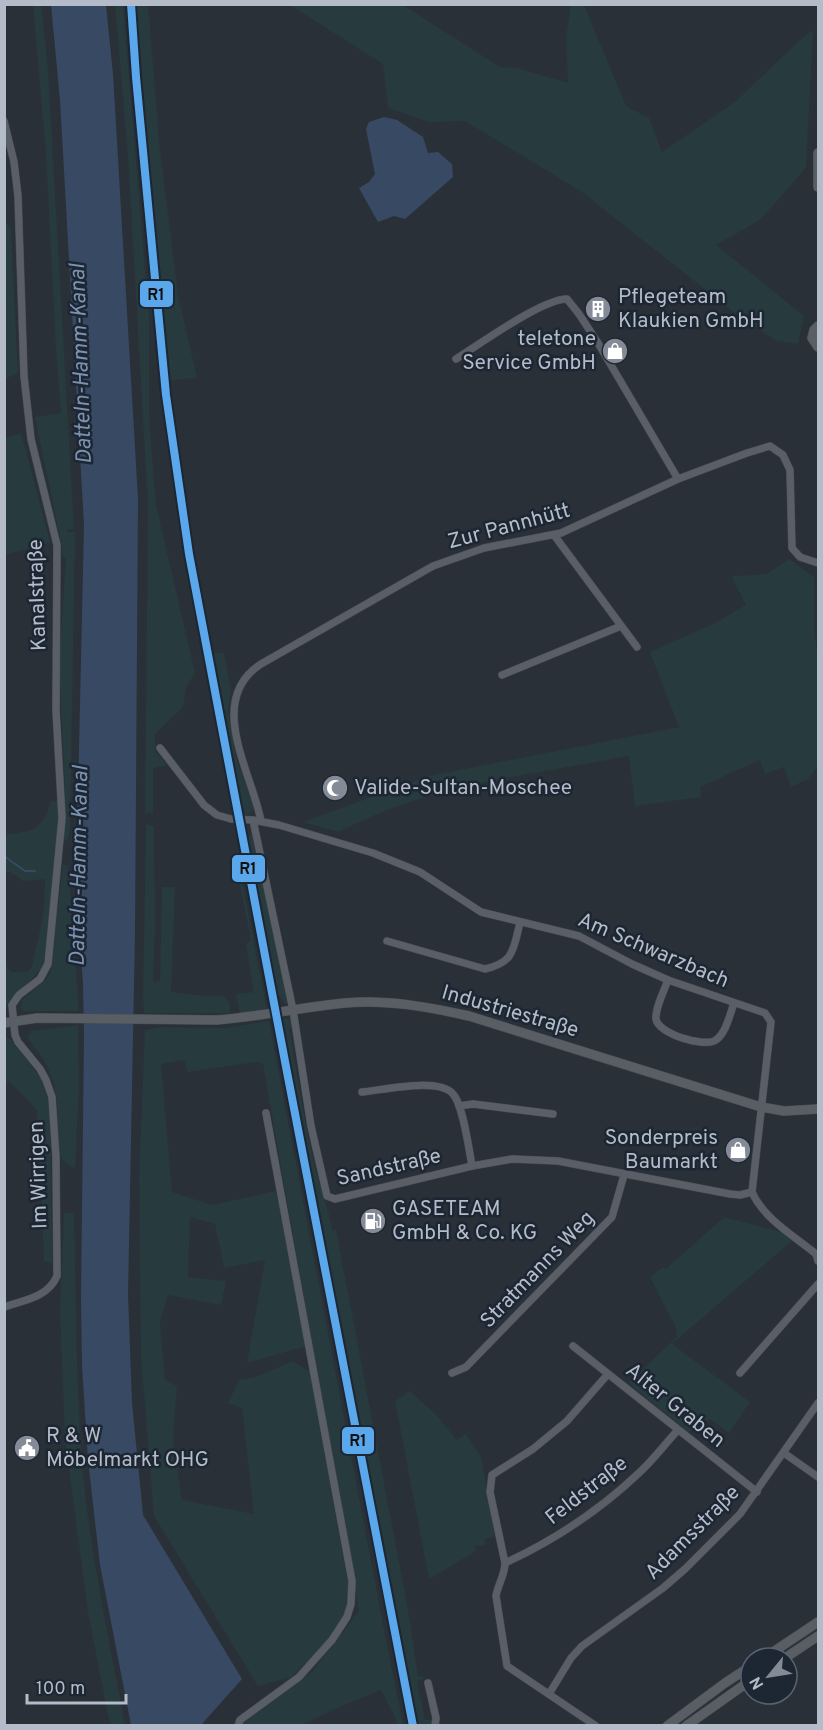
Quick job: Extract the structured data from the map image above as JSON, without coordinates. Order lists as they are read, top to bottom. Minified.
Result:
{"streets":{"main road":["Industriestraße"],"street":["Zur Pannhütt","Kanalstraße","Am Schwarzbach","Sandstraße","Im Wirrigen","Stratmanns Weg","Alter Graben","Feldstraße","Adamsstraße"]},"crossings":[["Zur Pannhütt","Am Schwarzbach"],["Kanalstraße","Industriestraße"],["Kanalstraße","Im Wirrigen"],["Am Schwarzbach","Industriestraße"],["Am Schwarzbach","Sandstraße"],["Industriestraße","Sandstraße"],["Industriestraße","Im Wirrigen"],["Sandstraße","Stratmanns Weg"],["Alter Graben","Feldstraße"],["Alter Graben","Adamsstraße"]],"water":["Datteln-Hamm-Kanal"],"places":{"building":["Pflegeteam Klaukien GmbH"],"shop":["teletone Service GmbH","Sonderpreis Baumarkt"],"mosque":["Valide-Sultan-Moschee"],"fuel station":["GASETEAM GmbH & Co. KG"],"public building":["R & W Möbelmarkt OHG"]},"lines":["transit line R1"],"scale_bar":"100 m","north":"bottom left"}
